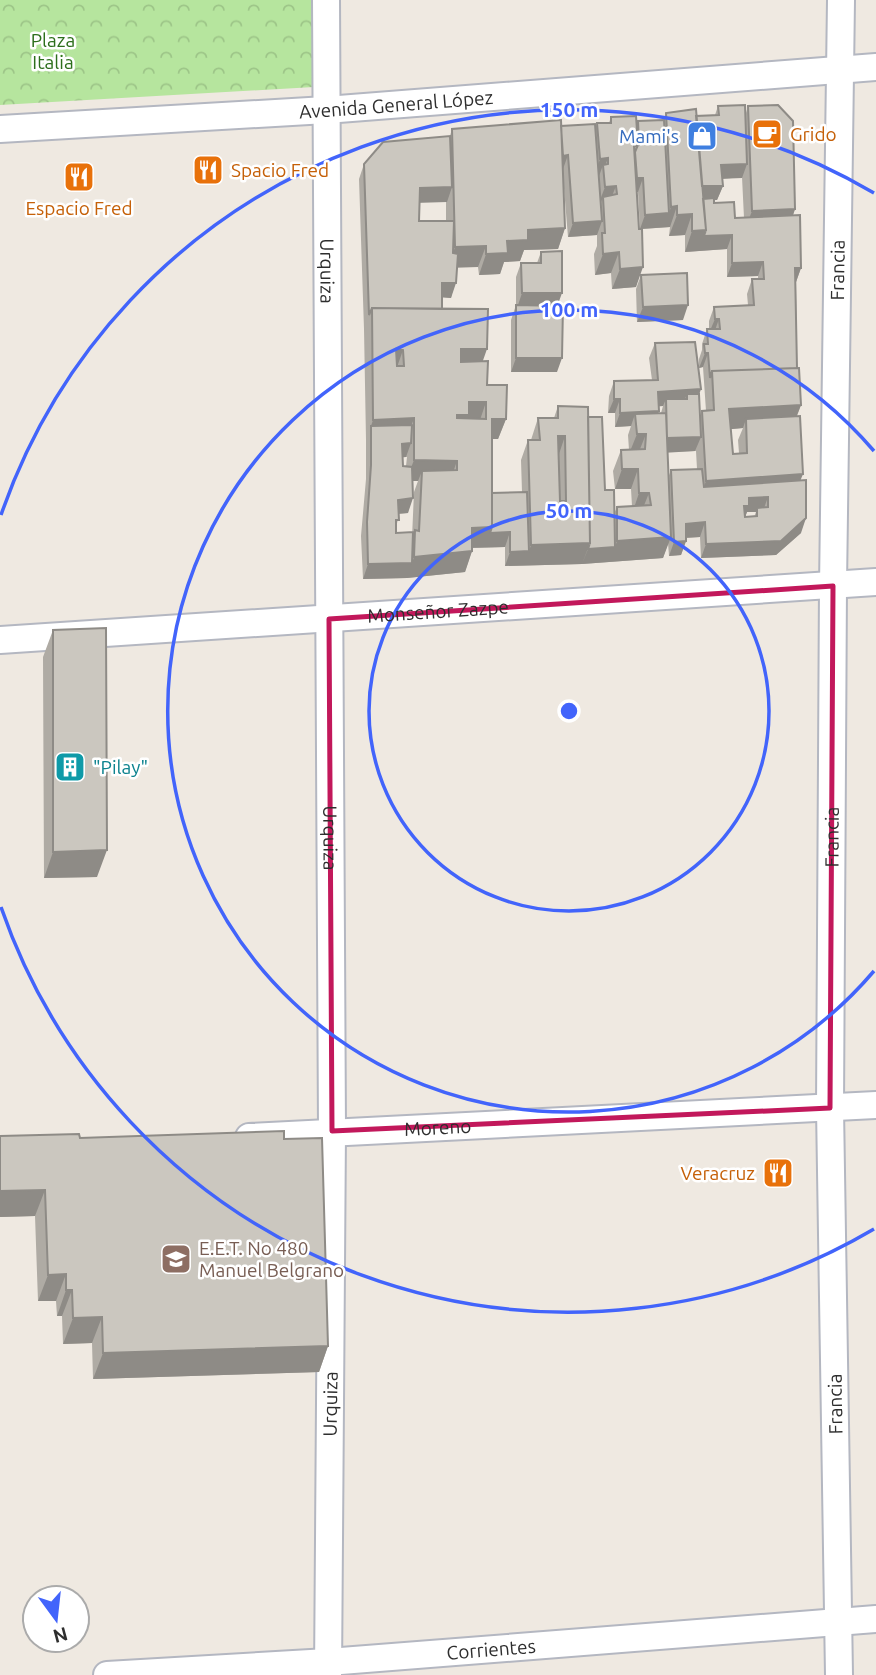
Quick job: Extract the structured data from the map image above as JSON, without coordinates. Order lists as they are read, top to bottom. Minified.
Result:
{"streets":{"street":["Avenida General López","Urquiza","Francia","Monseñor Zazpe","Moreno","Corrientes"]},"crossings":[["Avenida General López","Urquiza"],["Avenida General López","Francia"],["Urquiza","Monseñor Zazpe"],["Urquiza","Moreno"],["Urquiza","Corrientes"],["Francia","Monseñor Zazpe"],["Francia","Moreno"],["Francia","Corrientes"]],"parks":["Plaza Italia"],"places":{"cafe":["Grido"],"shop":["Mami's"],"restaurant":["Spacio Fred","Espacio Fred","Veracruz"],"building":["\"Pilay\""],"school or university":["E.E.T. No 480 Manuel Belgrano"]},"north":"bottom","rings":["150 m","100 m","50 m"]}
